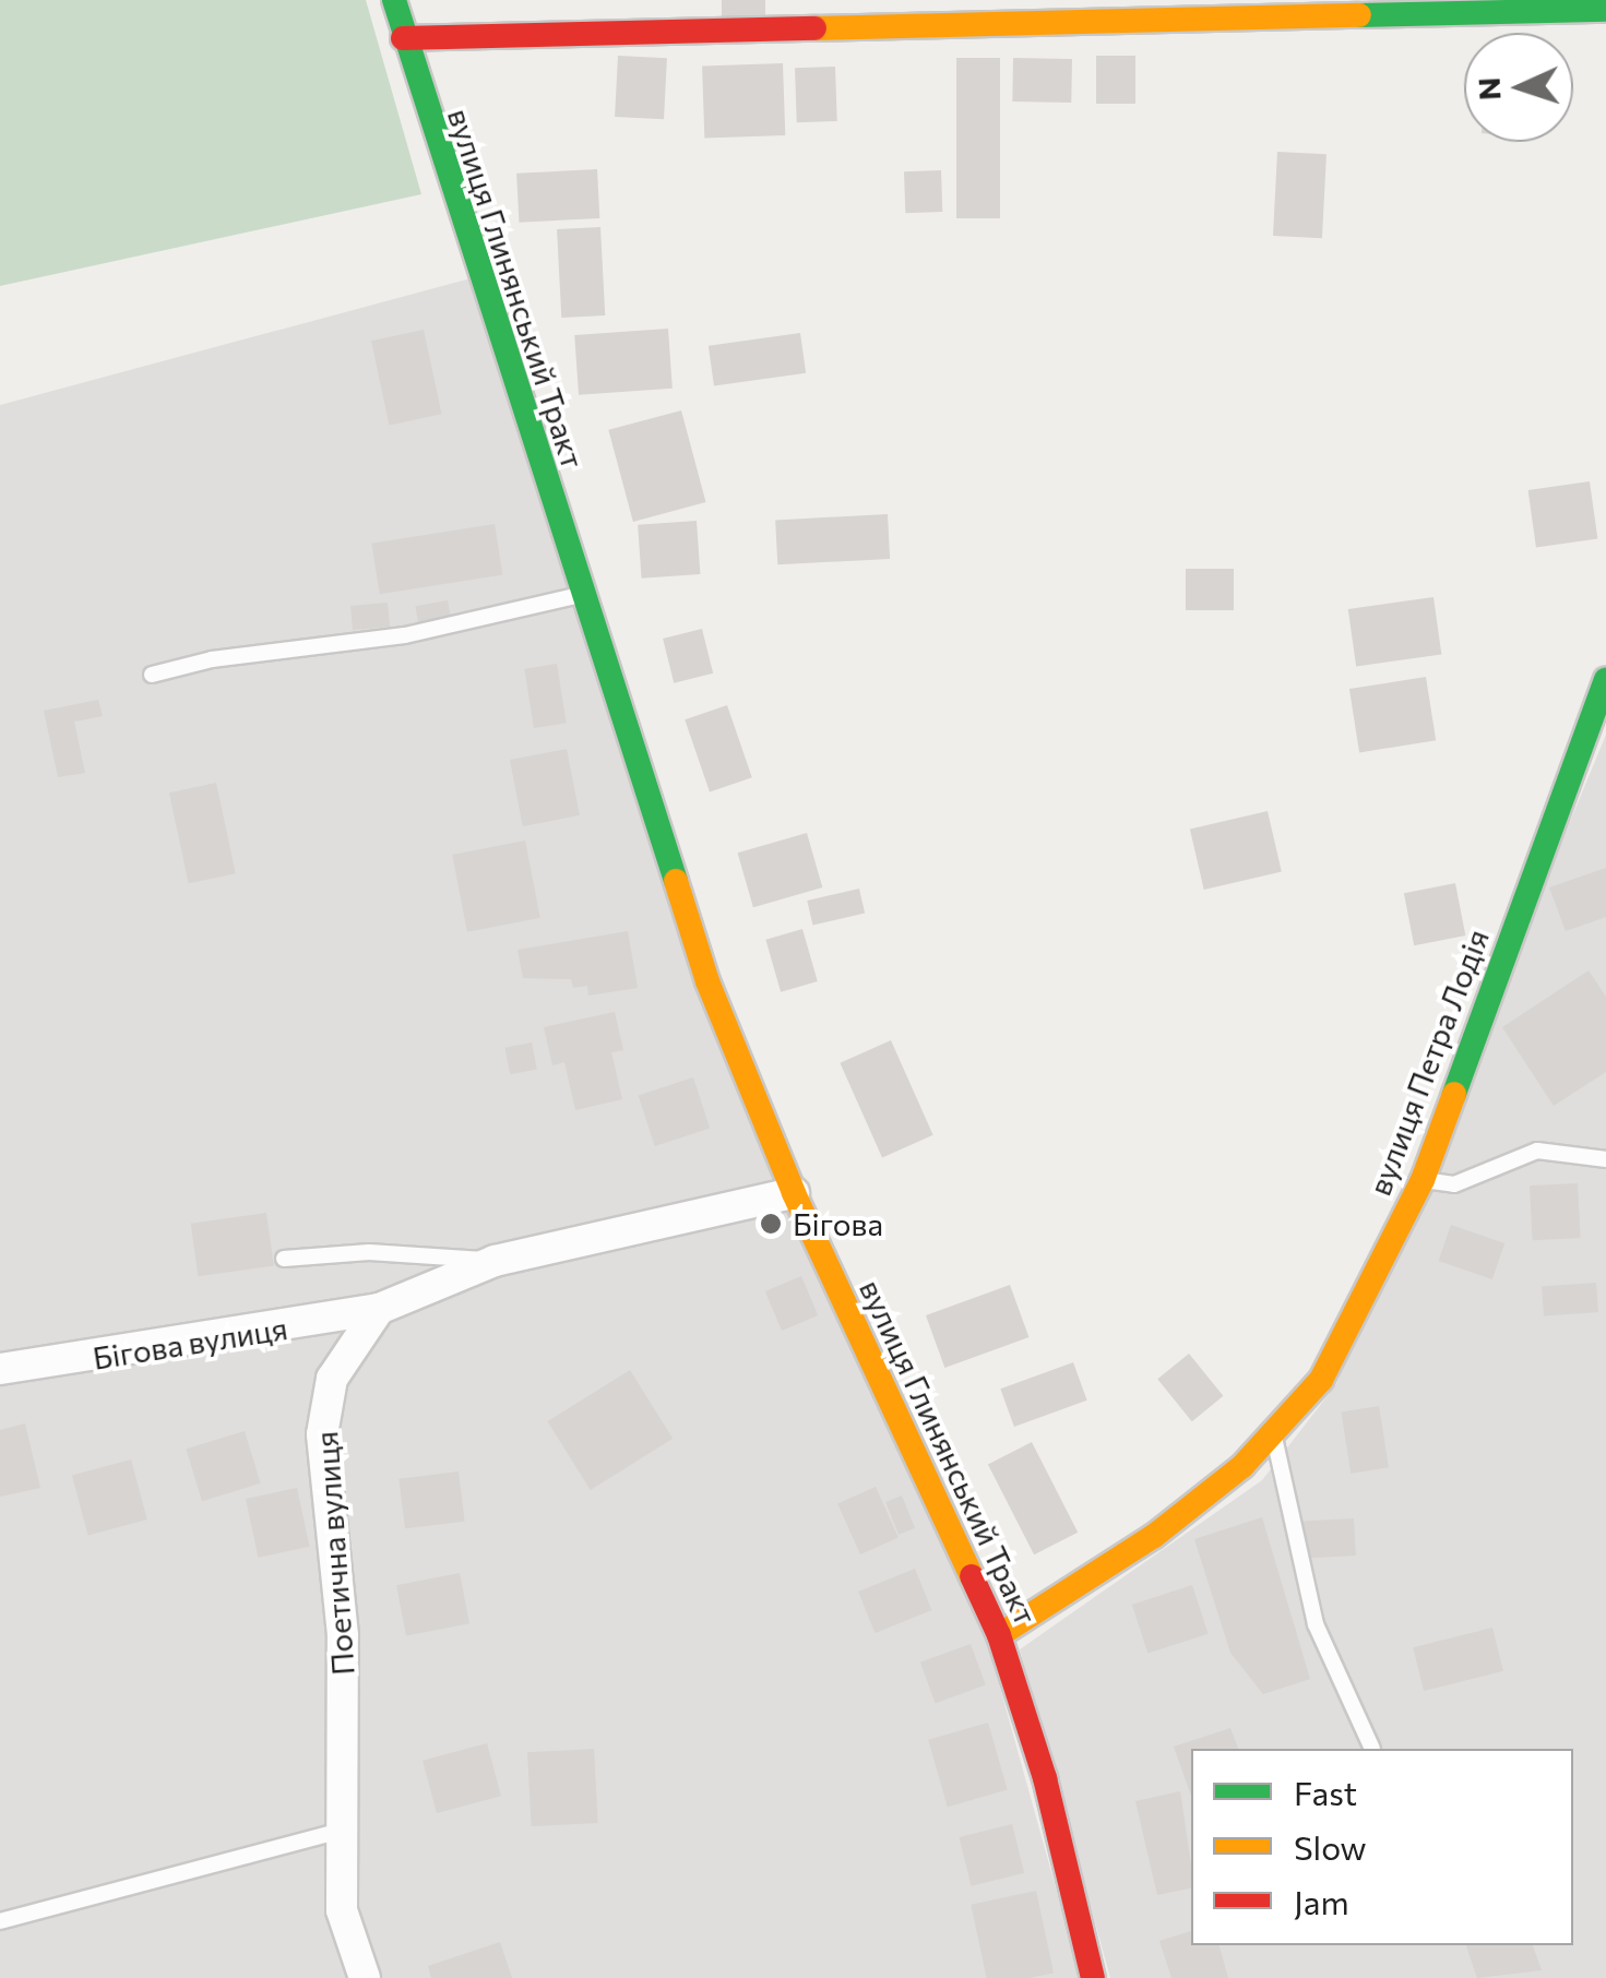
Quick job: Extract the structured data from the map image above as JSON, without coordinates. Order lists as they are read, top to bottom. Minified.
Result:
{"streets":{"street":["вулиця Глинянський Тракт","вулиця Петра Лодія","Бігова вулиця","Поетична вулиця"]},"crossings":[["вулиця Глинянський Тракт","вулиця Петра Лодія"],["Бігова вулиця","Поетична вулиця"]],"places":["Бігова"],"legend":["Fast","Slow","Jam"],"north":"left"}
